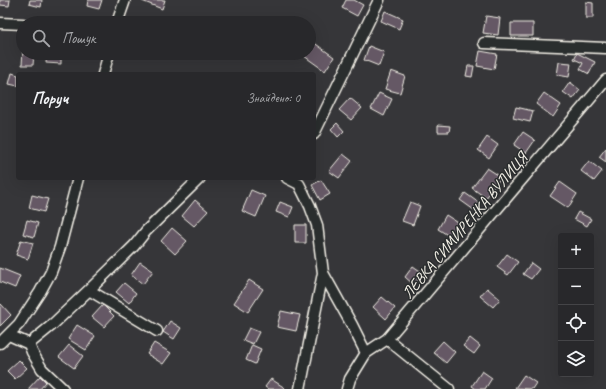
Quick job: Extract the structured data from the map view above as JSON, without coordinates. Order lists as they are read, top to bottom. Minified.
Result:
{"streets":{"street":["ЛЕВКА СИМИРЕНКА ВУЛИЦЯ"]},"page":{"search":"Пошук","heading":["Поруч","Знайдено: 0"],"map_buttons":["+","−"]}}
